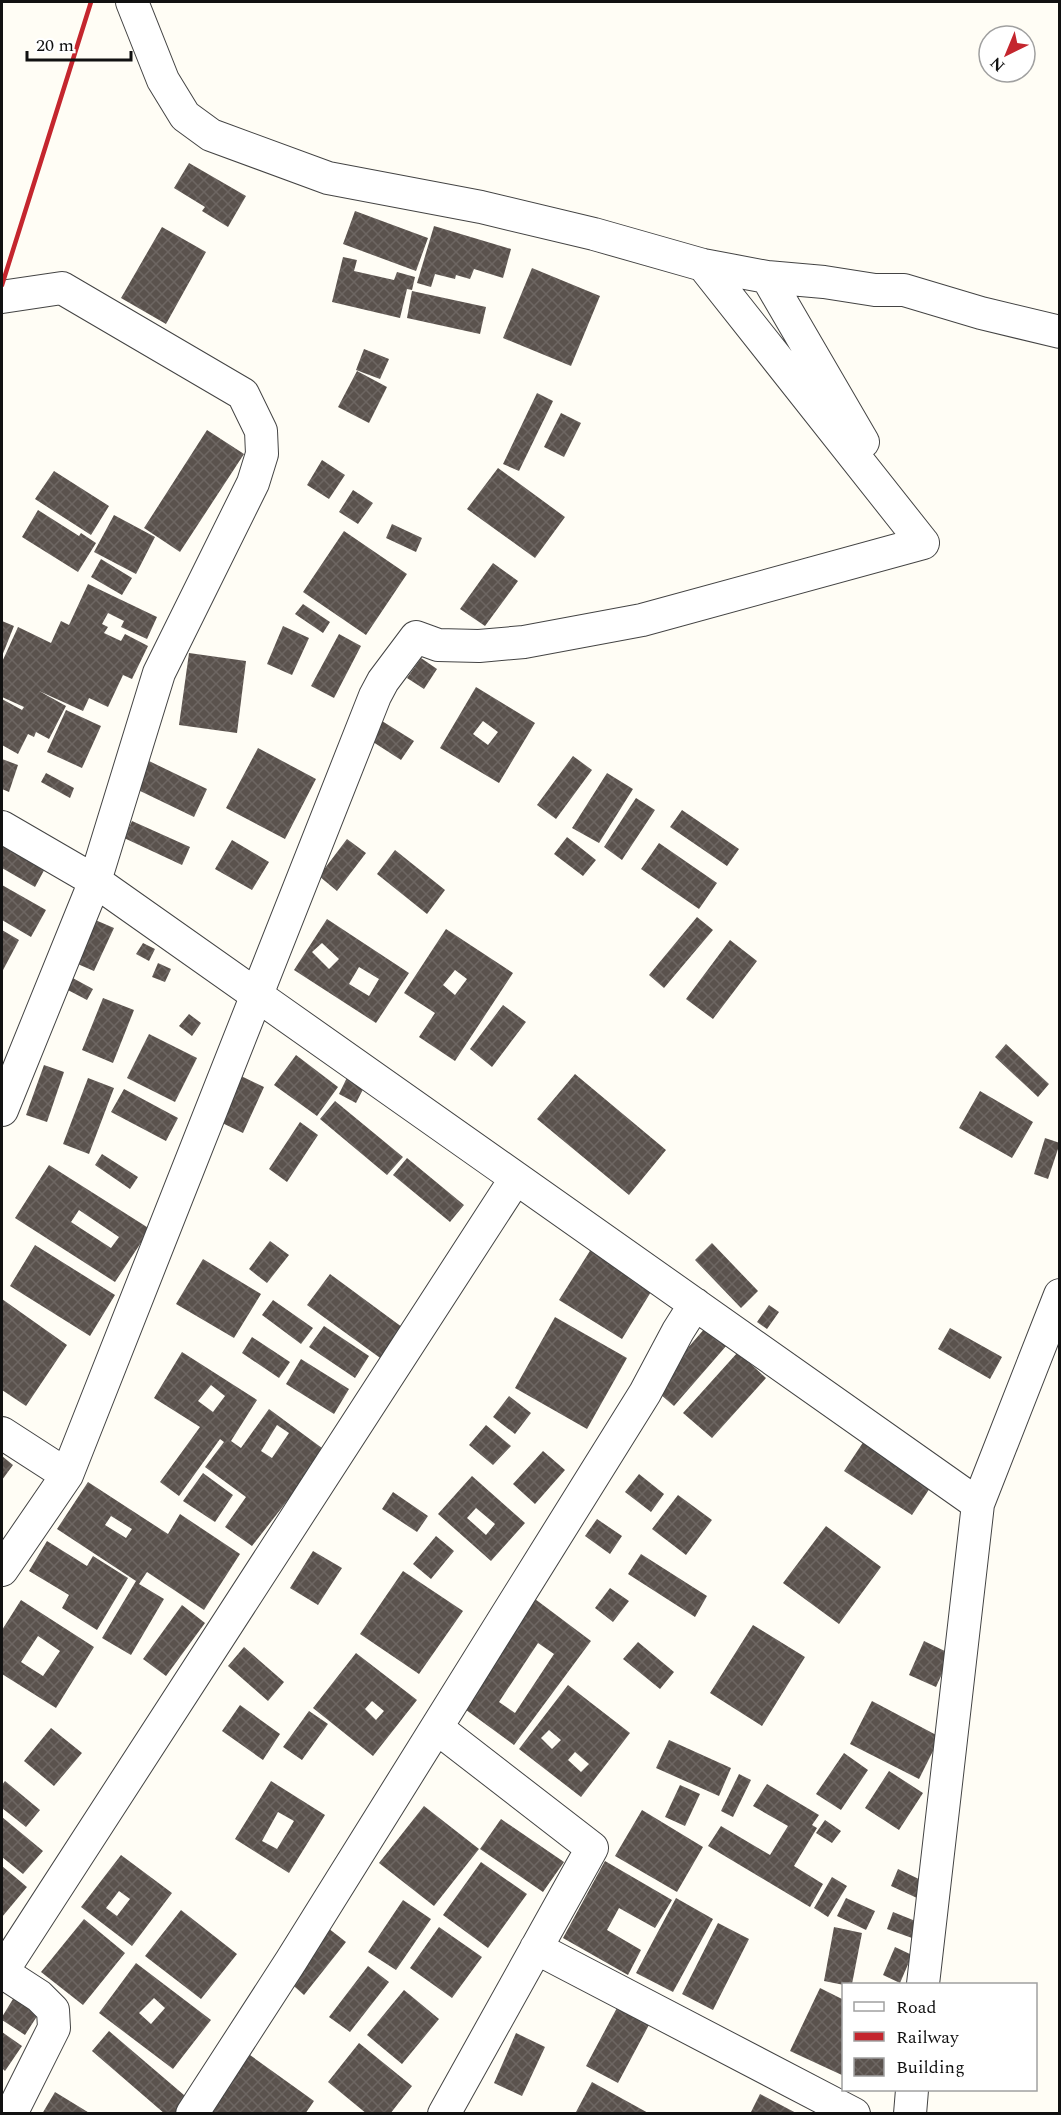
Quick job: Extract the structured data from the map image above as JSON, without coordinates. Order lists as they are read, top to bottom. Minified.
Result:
{"legend":["Road","Railway","Building"],"scale_bar":"20 m","north":"bottom left"}
